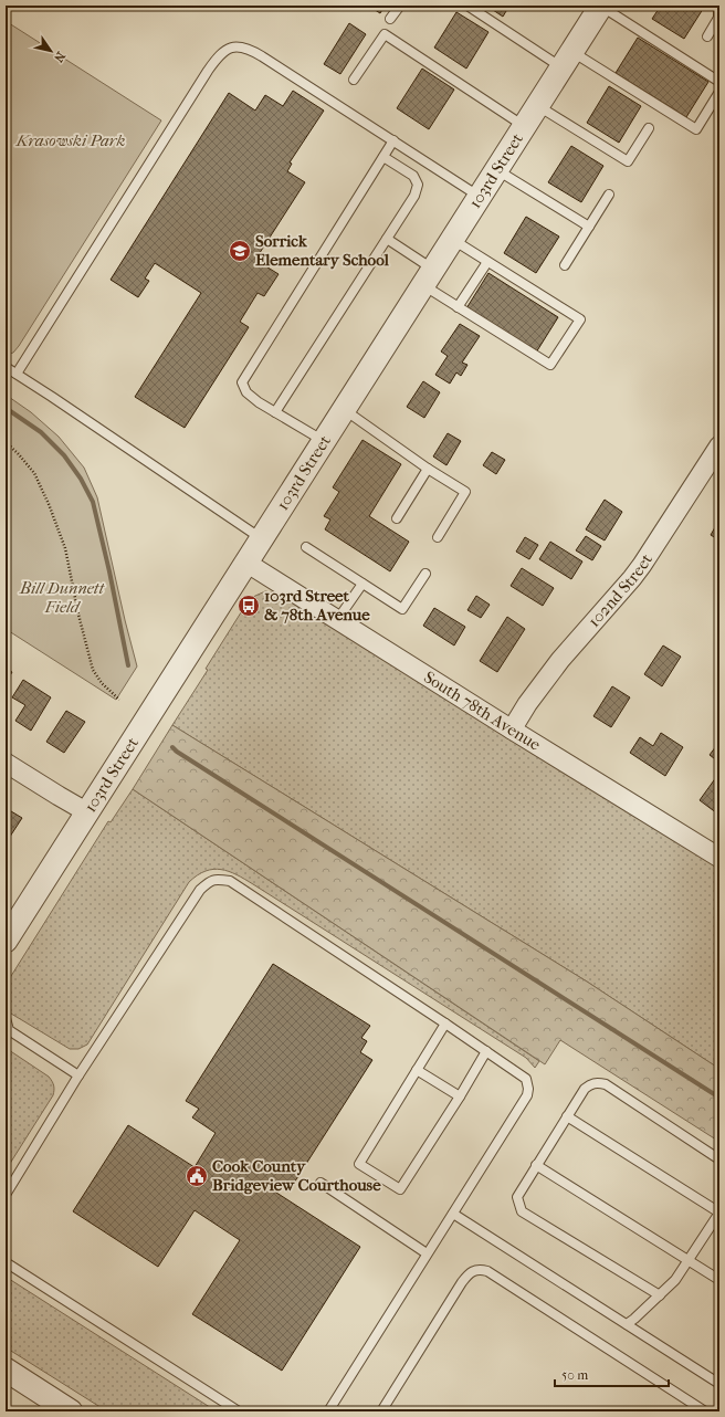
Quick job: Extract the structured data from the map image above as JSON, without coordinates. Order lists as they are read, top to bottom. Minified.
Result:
{"streets":{"street":["103rd Street","102nd Street","South 78th Avenue"]},"crossings":[["103rd Street","South 78th Avenue"],["102nd Street","South 78th Avenue"]],"parks":["Krasowski Park","Bill Dunnett Field"],"places":{"school or university":["Sorrick Elementary School"],"bus stop":["103rd Street & 78th Avenue"],"public building":["Cook County Bridgeview Courthouse"]},"scale_bar":"50 m","north":"bottom right"}
